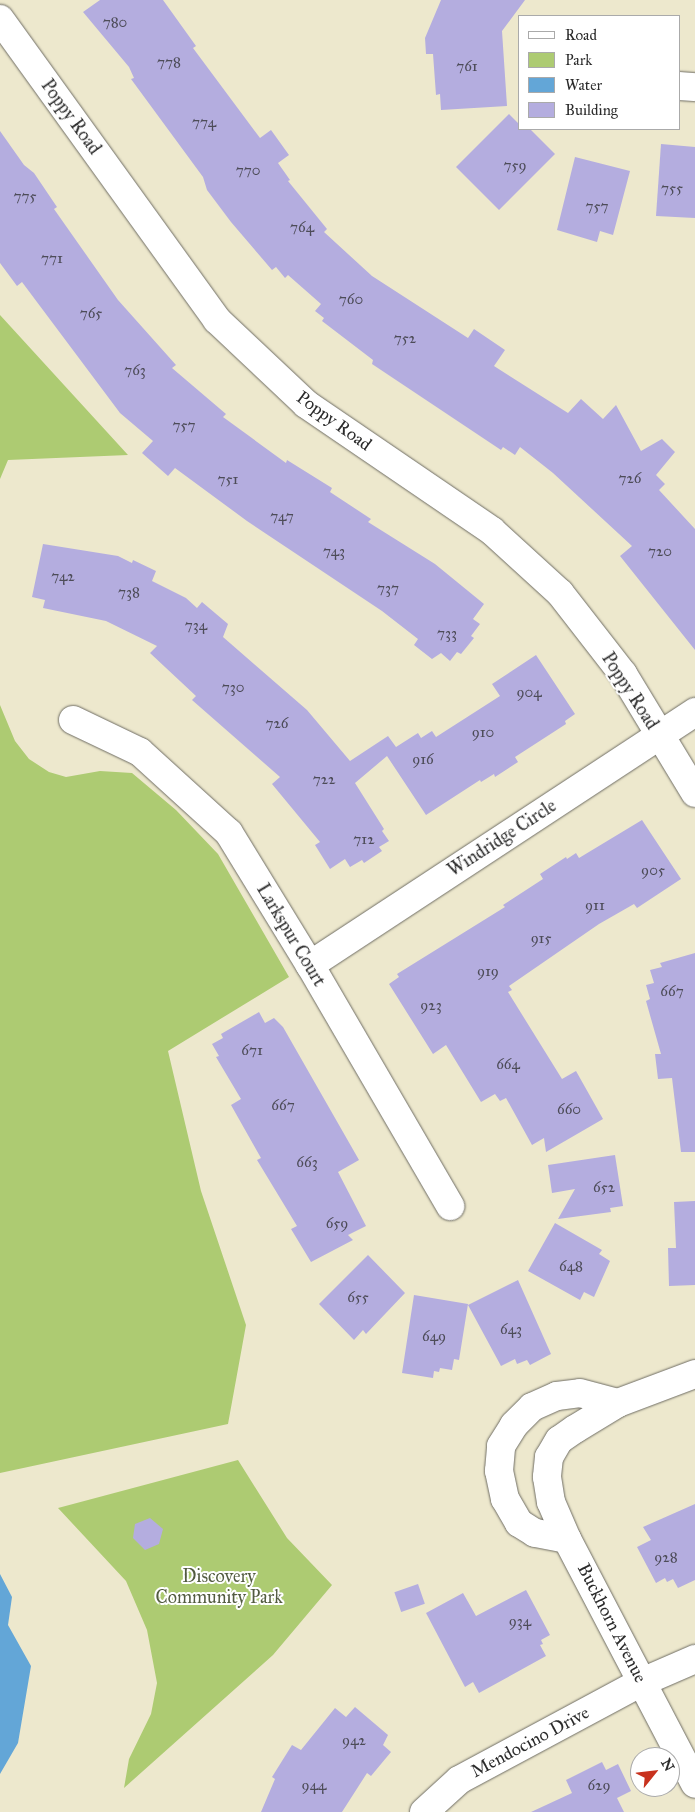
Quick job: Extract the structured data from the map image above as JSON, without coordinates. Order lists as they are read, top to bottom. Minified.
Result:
{"streets":{"street":["Poppy Road","Windridge Circle","Larkspur Court","Buckhorn Avenue","Mendocino Drive"]},"crossings":[["Poppy Road","Windridge Circle"],["Windridge Circle","Larkspur Court"],["Buckhorn Avenue","Mendocino Drive"]],"parks":["Discovery Community Park"],"house_numbers":["780","778","761","774","759","770","755","775","757","764","771","760","765","752","763","757","726","751","747","743","720","742","737","738","734","733","730","904","726","910","916","722","712","905","911","915","919","667","923","671","664","667","660","663","652","659","648","655","643","649","928","934","942","944","629"],"legend":["Road","Park","Water","Building"],"north":"top right"}
